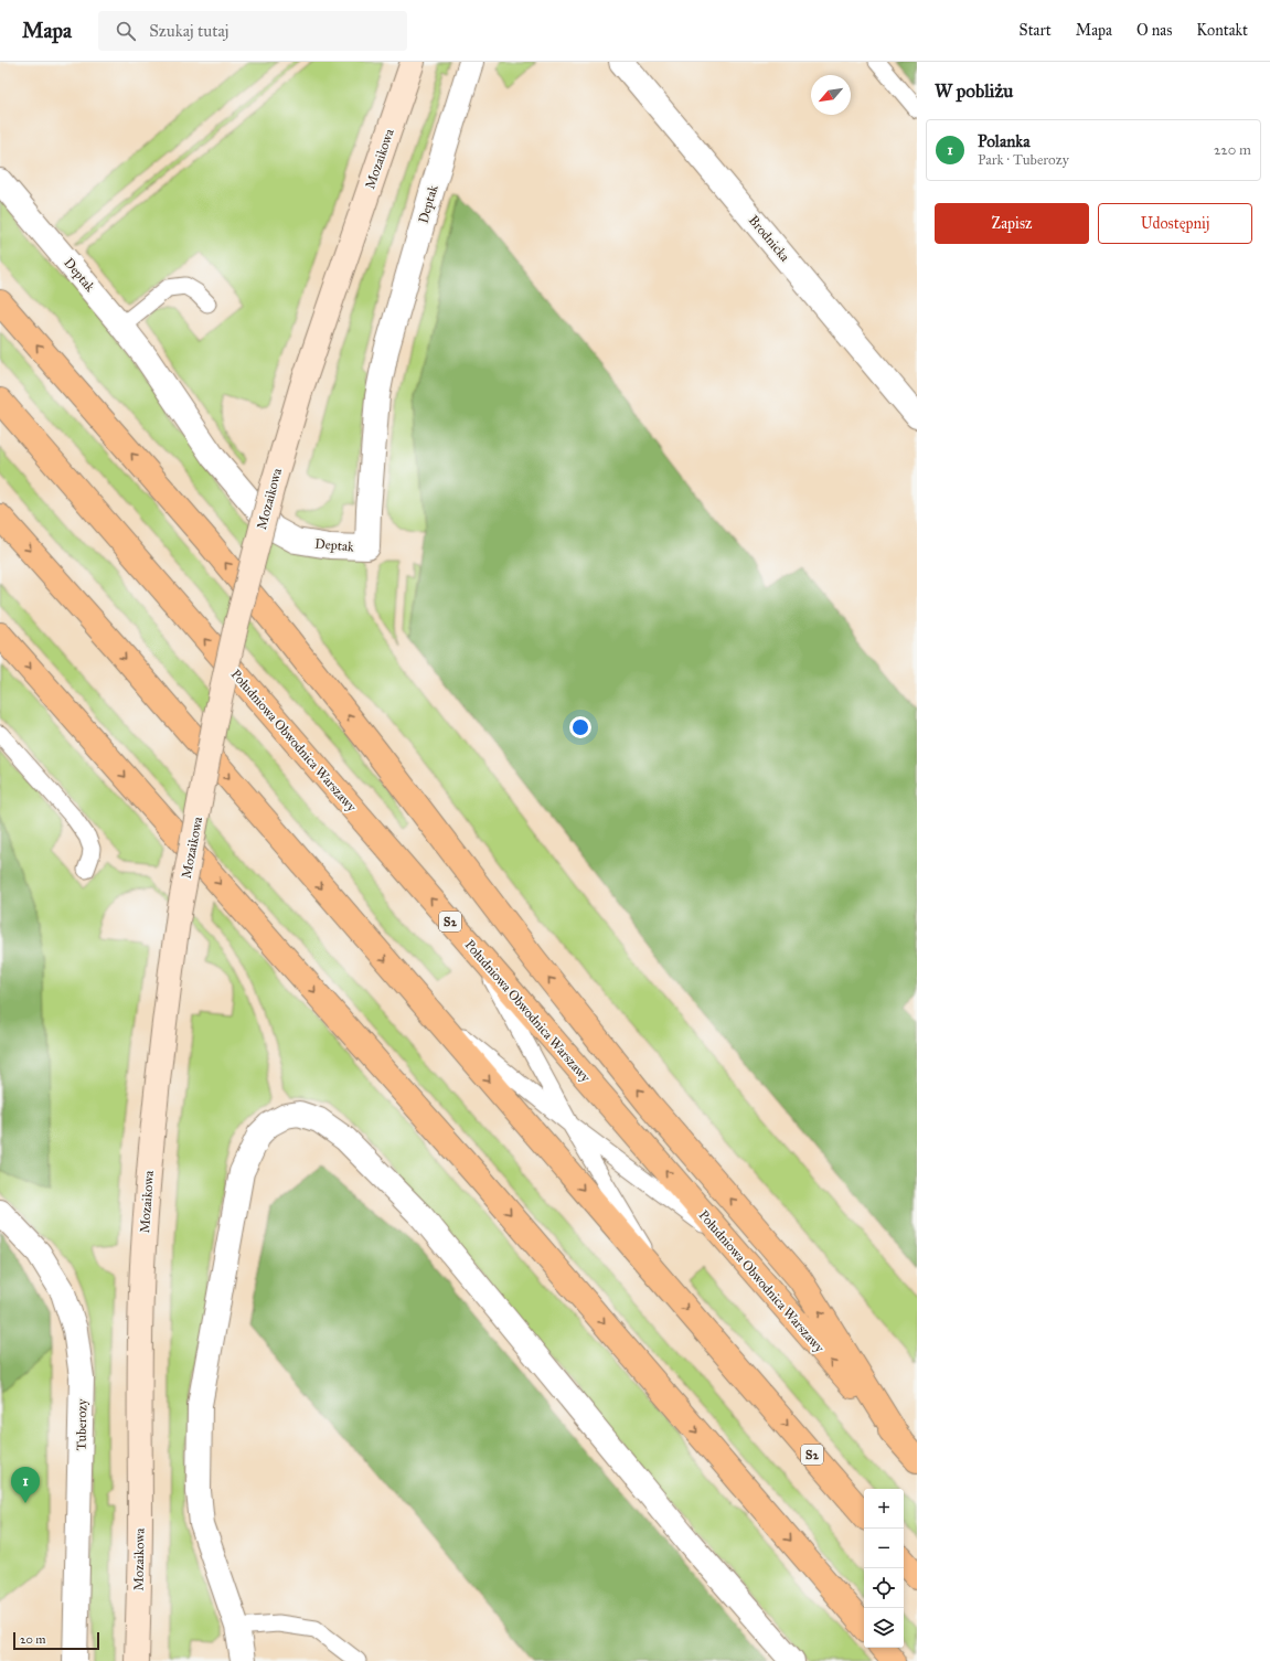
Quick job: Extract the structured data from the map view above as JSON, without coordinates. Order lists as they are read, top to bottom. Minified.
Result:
{"streets":{"highway":["Południowa Obwodnica Warszawy","S2"],"street":["Mozaikowa","Deptak","Brodnicka","Tuberozy"]},"scale_bar":"20 m","north":"bottom left","page":{"header":"Mapa","search":"Szukaj tutaj","nav":["Start","Mapa","O nas","Kontakt"],"heading":"W pobliżu","list":[{"mark":"1","name":"Polanka","note":"Park · Tuberozy","value":"220 m"}],"buttons":["Zapisz","Udostępnij"],"pins":"1","map_buttons":["+","−"],"scale":"20 m"}}
